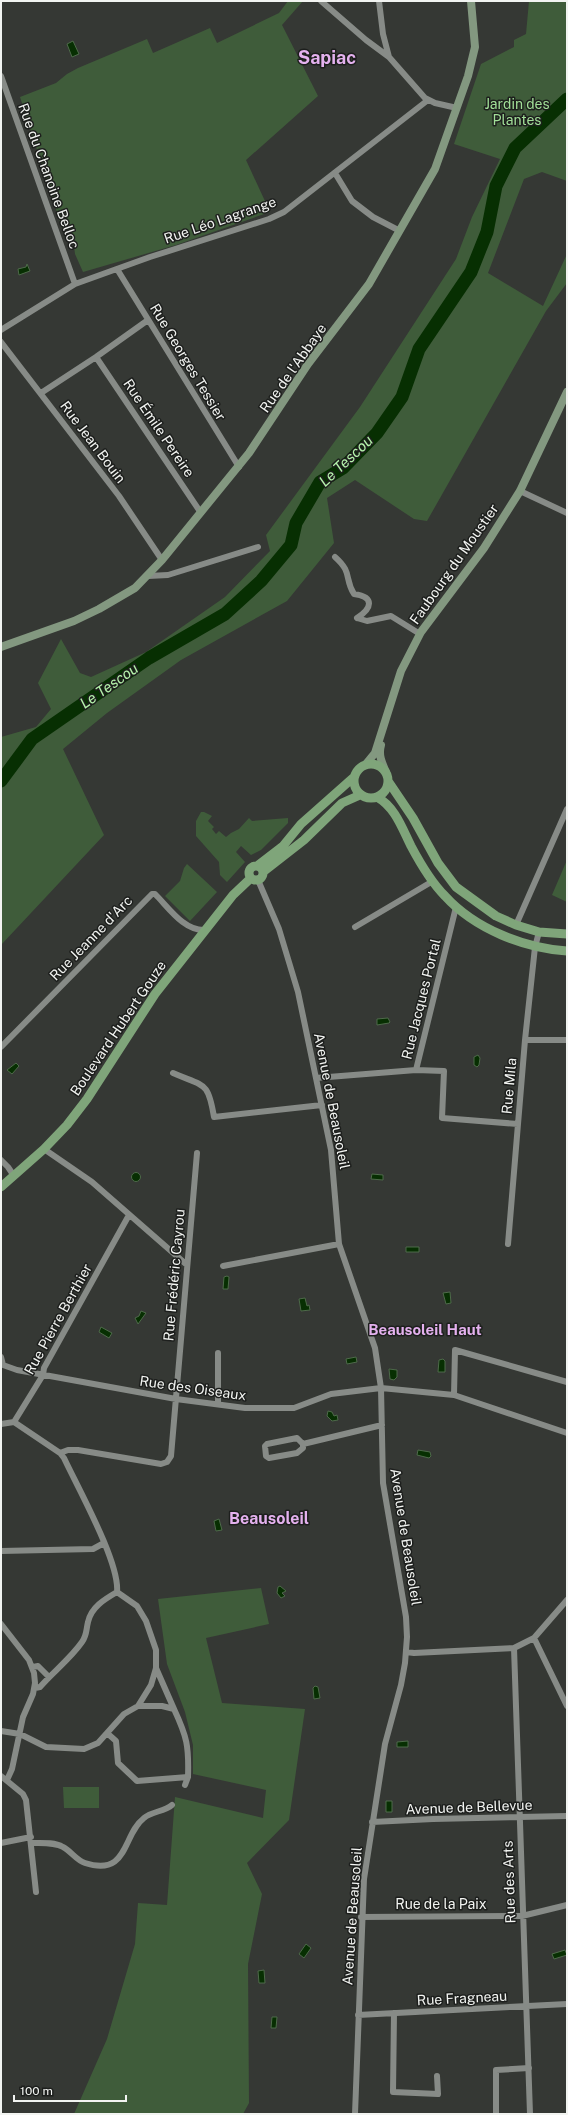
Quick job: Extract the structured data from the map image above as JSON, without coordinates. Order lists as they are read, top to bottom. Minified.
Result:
{"streets":{"main road":["Rue de l'Abbaye","Faubourg du Moustier","Boulevard Hubert Gouze"],"street":["Rue du Chanoine Belloc","Rue Léo Lagrange","Rue Georges Tessier","Rue Émile Pereire","Rue Jean Bouin","Rue Jeanne d'Arc","Rue Jacques Portal","Rue Mila","Avenue de Beausoleil","Rue Frédéric Cayrou","Rue Pierre Berthier","Rue des Oiseaux","Avenue de Bellevue","Rue des Arts","Rue de la Paix","Rue Fragneau"]},"crossings":[["Rue du Chanoine Belloc","Rue Léo Lagrange"],["Rue Léo Lagrange","Rue Georges Tessier"],["Rue Georges Tessier","Rue de l'Abbaye"],["Rue de l'Abbaye","Rue Émile Pereire"],["Rue de l'Abbaye","Rue Jean Bouin"],["Faubourg du Moustier","Boulevard Hubert Gouze"],["Rue Jeanne d'Arc","Boulevard Hubert Gouze"],["Rue Jacques Portal","Avenue de Beausoleil"],["Boulevard Hubert Gouze","Avenue de Beausoleil"],["Avenue de Beausoleil","Rue des Oiseaux"],["Avenue de Beausoleil","Avenue de Bellevue"],["Avenue de Beausoleil","Rue de la Paix"],["Avenue de Beausoleil","Rue Fragneau"],["Rue Frédéric Cayrou","Rue des Oiseaux"],["Rue Pierre Berthier","Rue des Oiseaux"],["Avenue de Bellevue","Rue des Arts"],["Rue des Arts","Rue de la Paix"],["Rue des Arts","Rue Fragneau"]],"districts":["Sapiac","Beausoleil Haut","Beausoleil"],"water":["Le Tescou"],"parks":["Jardin des Plantes"],"scale_bar":"100 m"}
